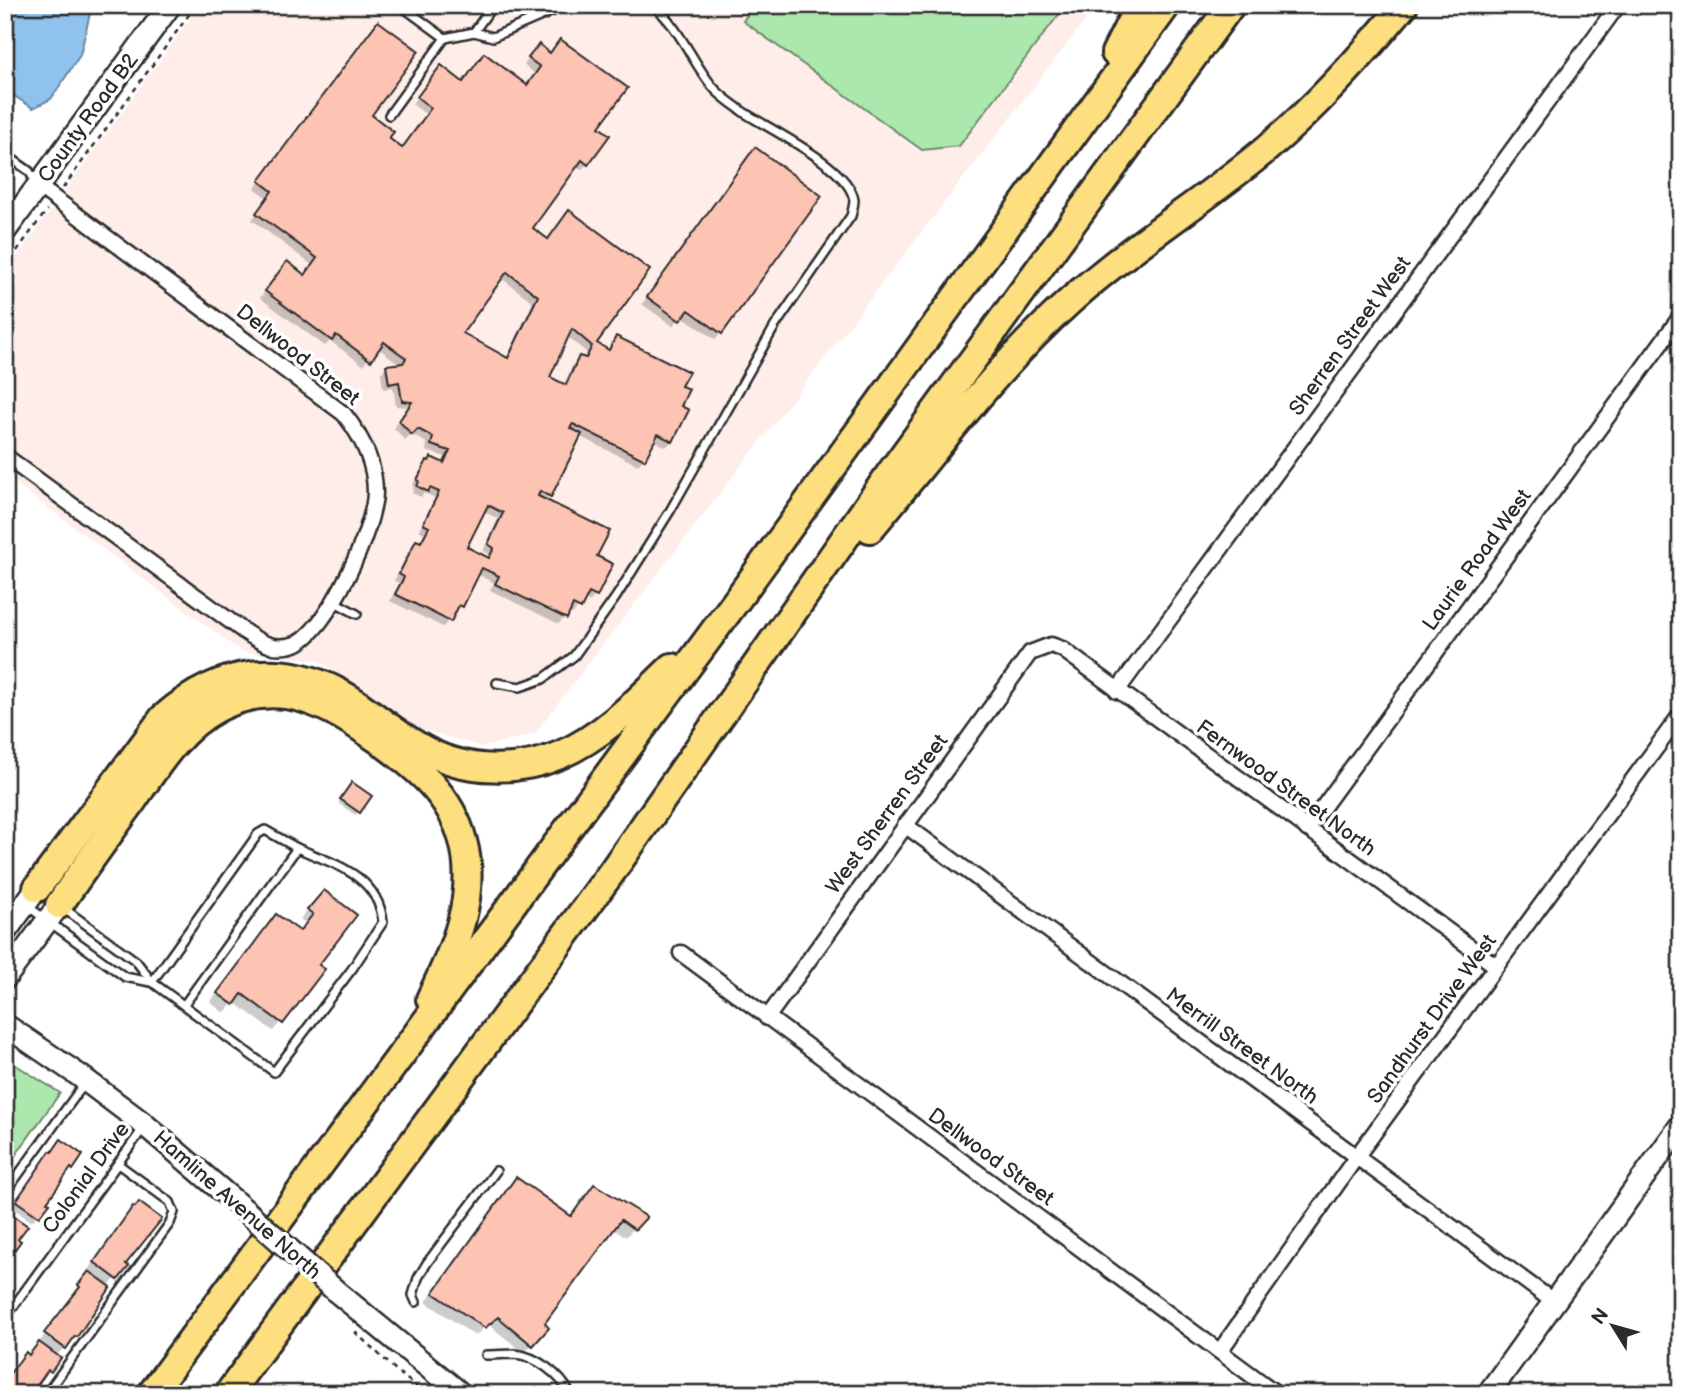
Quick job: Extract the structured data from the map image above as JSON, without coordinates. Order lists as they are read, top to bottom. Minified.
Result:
{"streets":{"street":["County Road B2","Sherren Street West","Dellwood Street","Laurie Road West","Fernwood Street North","West Sherren Street","Sandhurst Drive West","Merrill Street North","Hamline Avenue North"],"lane":["Colonial Drive"]},"crossings":[["County Road B2","Dellwood Street"],["Sherren Street West","Fernwood Street North"],["Dellwood Street","West Sherren Street"],["Dellwood Street","Sandhurst Drive West"],["Laurie Road West","Fernwood Street North"],["Fernwood Street North","West Sherren Street"],["Fernwood Street North","Sandhurst Drive West"],["West Sherren Street","Merrill Street North"],["Sandhurst Drive West","Merrill Street North"],["Colonial Drive","Hamline Avenue North"]],"north":"top left"}
